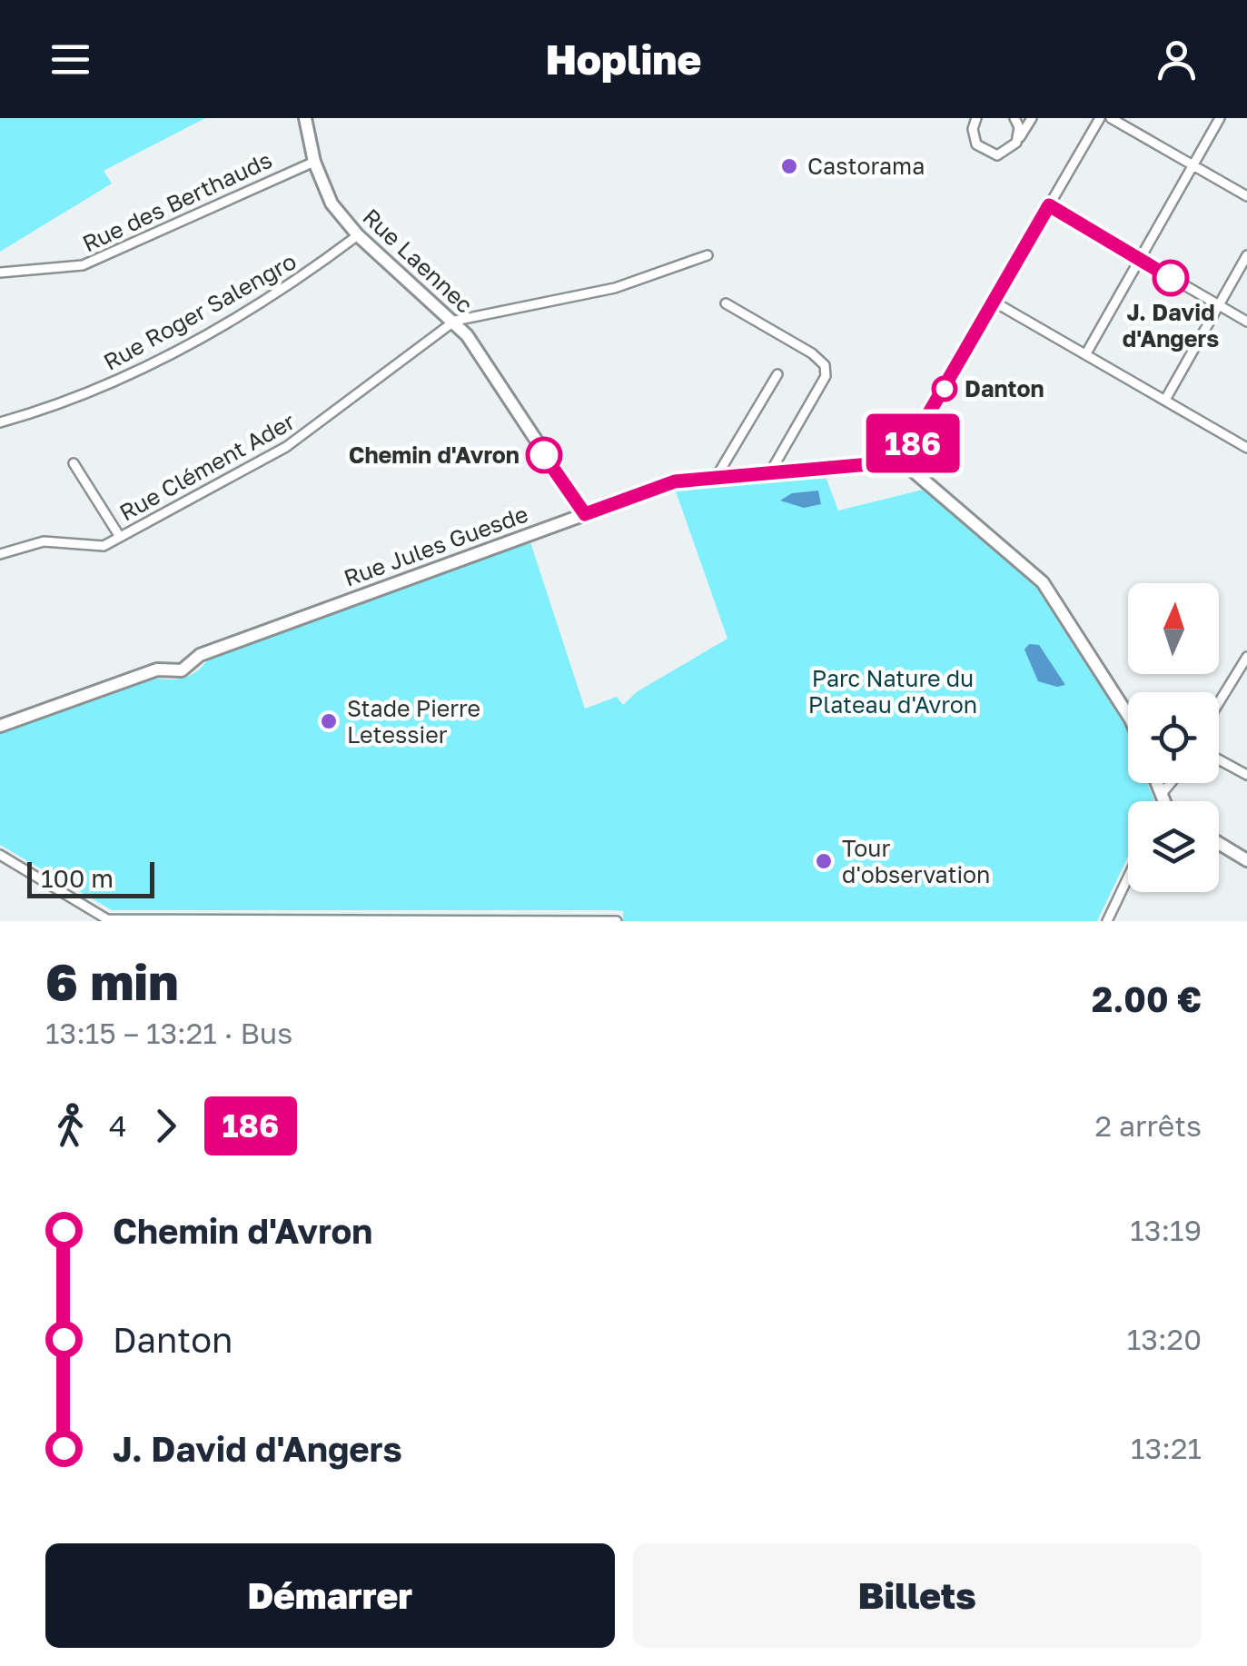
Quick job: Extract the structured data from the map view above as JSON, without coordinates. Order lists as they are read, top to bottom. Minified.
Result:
{"streets":{"street":["Rue des Berthauds","Rue Laennec","Rue Roger Salengro","Rue Clément Ader","Rue Jules Guesde"]},"crossings":[["Rue des Berthauds","Rue Laennec"],["Rue Laennec","Rue Roger Salengro"],["Rue Laennec","Rue Clément Ader"],["Rue Laennec","Rue Jules Guesde"]],"parks":["Parc Nature du Plateau d'Avron"],"places":["Castorama","J. David d'Angers","Danton","Chemin d'Avron","Stade Pierre Letessier","Tour d'observation"],"lines":["bus line 186"],"scale_bar":"100 m","north":"top","page":{"header":"Hopline","on_map":"186","scale":"100 m","heading":["6 min","13:15 – 13:21 · Bus","2.00 €"],"legs":["4","186","2 arrêts"],"list":[{"name":"Chemin d'Avron","value":"13:19"},{"name":"Danton","value":"13:20"},{"name":"J. David d'Angers","value":"13:21"}],"buttons":["Démarrer","Billets"]}}
